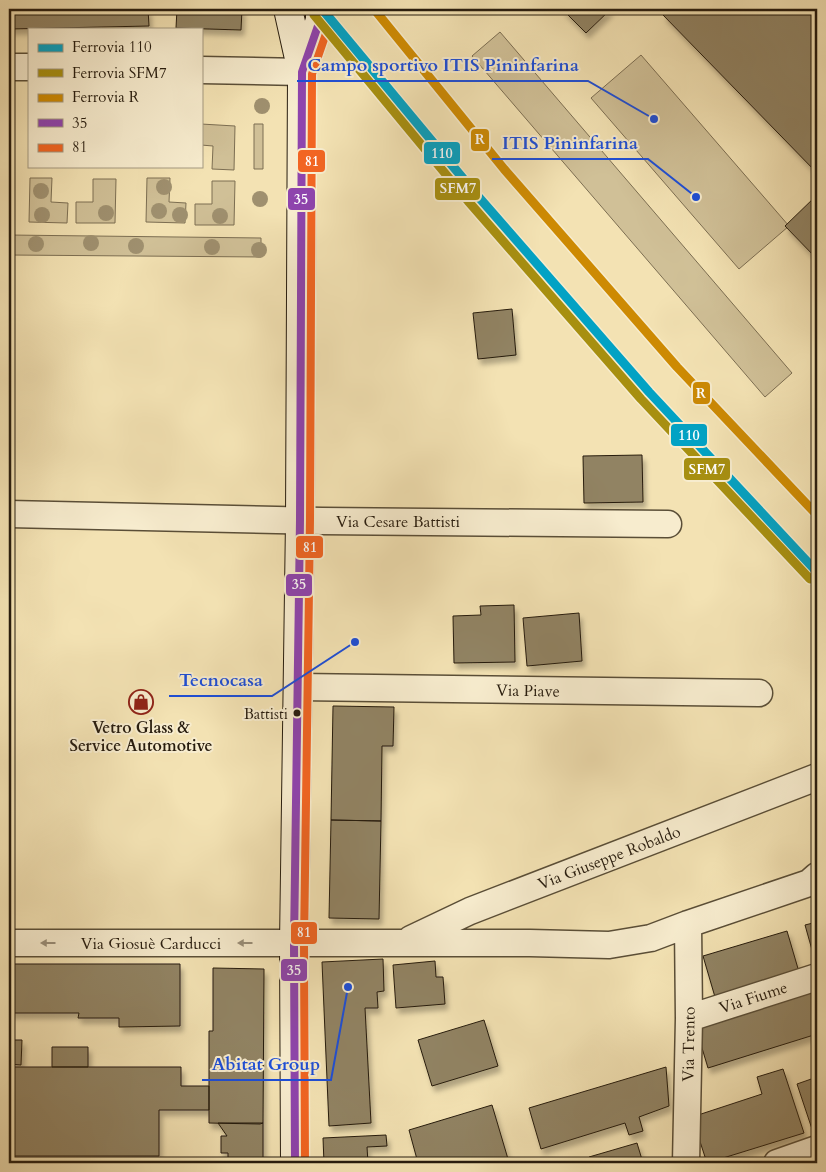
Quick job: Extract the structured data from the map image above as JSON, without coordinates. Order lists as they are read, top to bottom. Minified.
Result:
{"streets":{"street":["Via Cesare Battisti","Via Piave","Via Giuseppe Robaldo","Via Giosuè Carducci","Via Fiume","Via Trento"]},"crossings":[["Via Giuseppe Robaldo","Via Giosuè Carducci"],["Via Giuseppe Robaldo","Via Trento"],["Via Fiume","Via Trento"]],"one_way":["Via Giosuè Carducci"],"places":{"other":["Campo sportivo ITIS Pininfarina","ITIS Pininfarina","Tecnocasa","Battisti","Abitat Group"],"shop":["Vetro Glass & Service Automotive"]},"lines":["rail line 110","rail line R","transit line 35","transit line 81","rail line SFM7"],"legend":["Ferrovia 110","Ferrovia SFM7","Ferrovia R","35","81"]}
